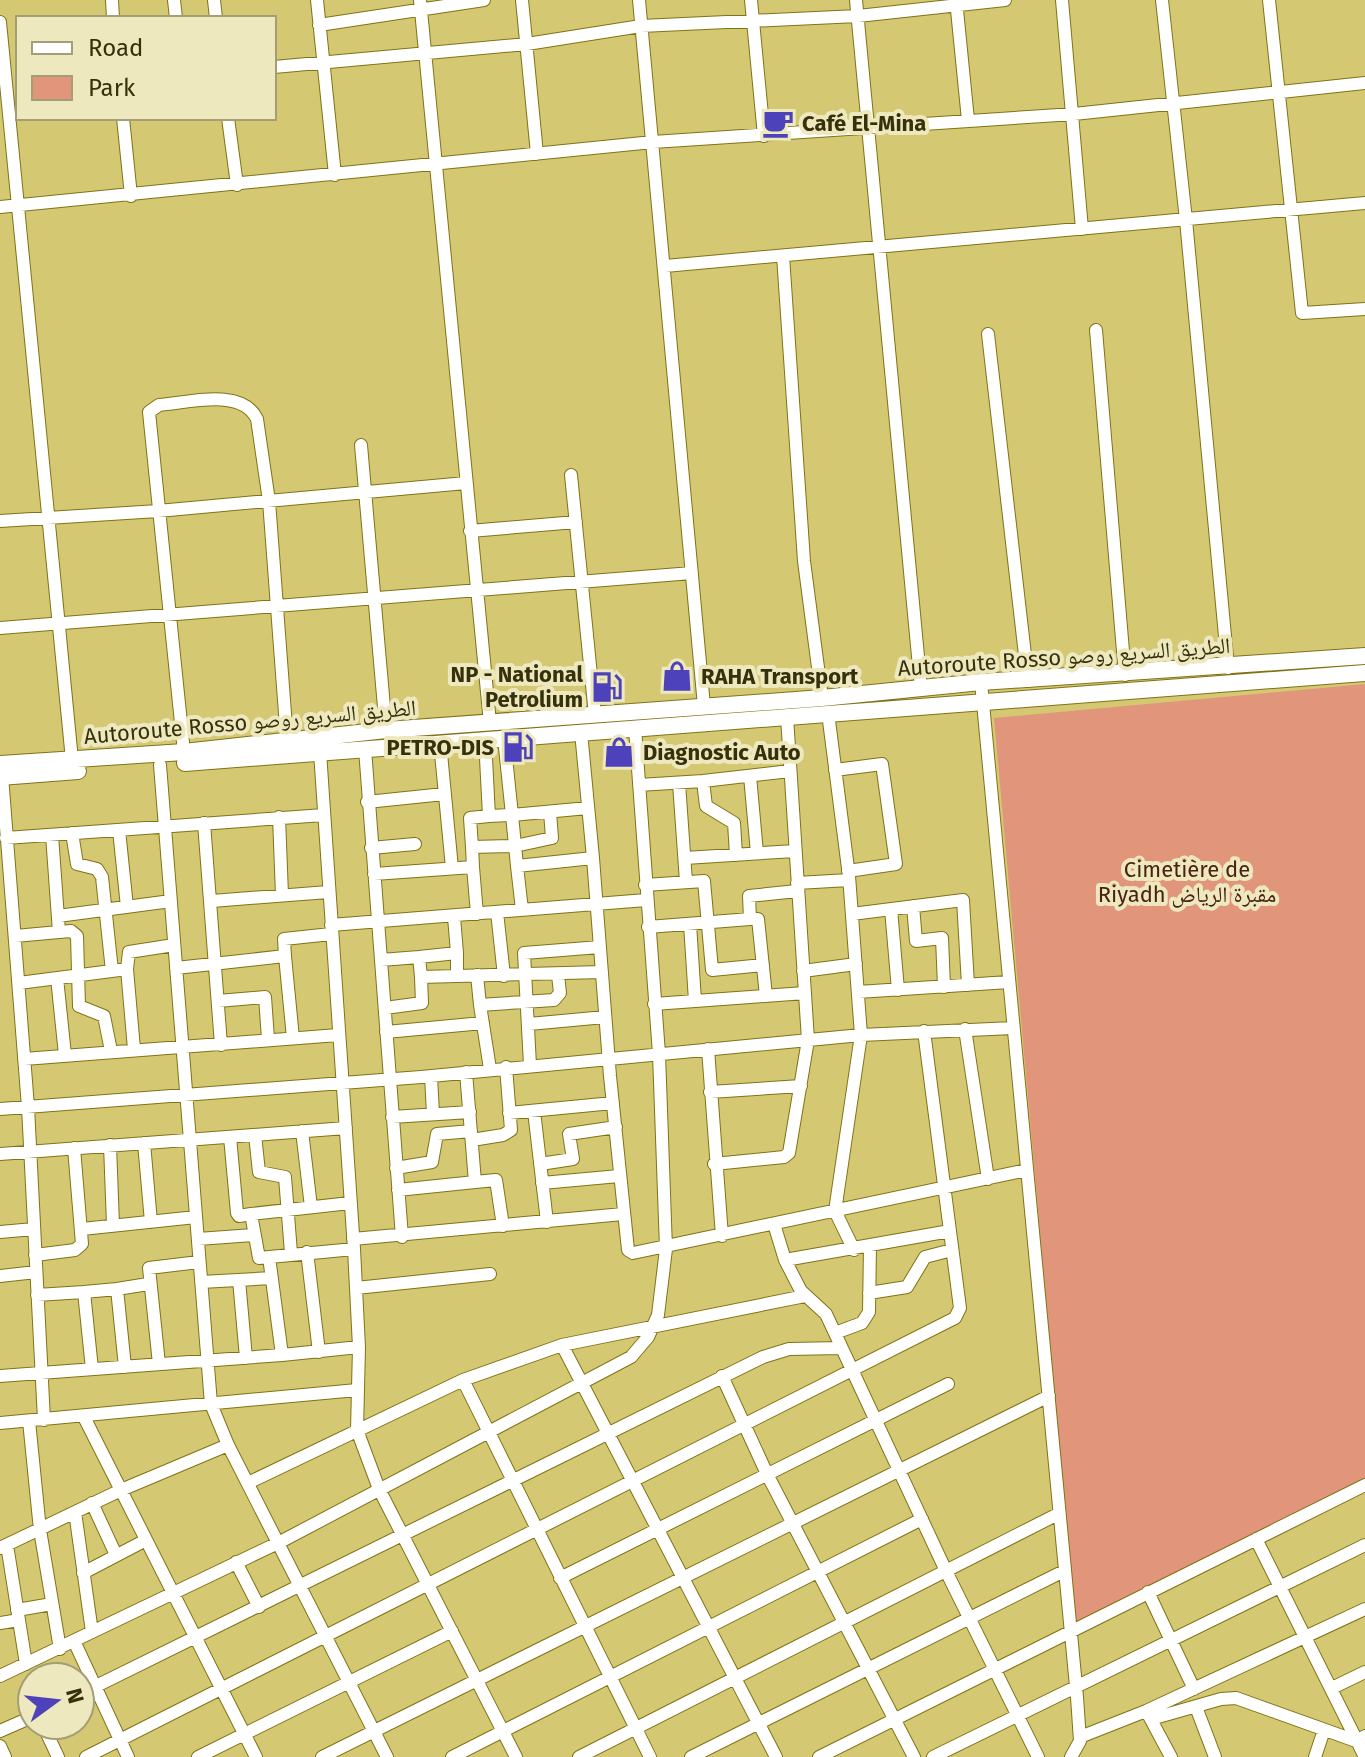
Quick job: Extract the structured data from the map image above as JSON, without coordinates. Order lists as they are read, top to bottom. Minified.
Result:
{"streets":{"highway":["Autoroute Rosso الطريق السريع روصو"]},"parks":["Cimetière de Riyadh مقبرة الرياض"],"places":{"cafe":["Café El-Mina"],"shop":["RAHA Transport","Diagnostic Auto"],"fuel station":["NP - National Petrolium","PETRO-DIS"]},"legend":["Road","Park"],"north":"right"}
